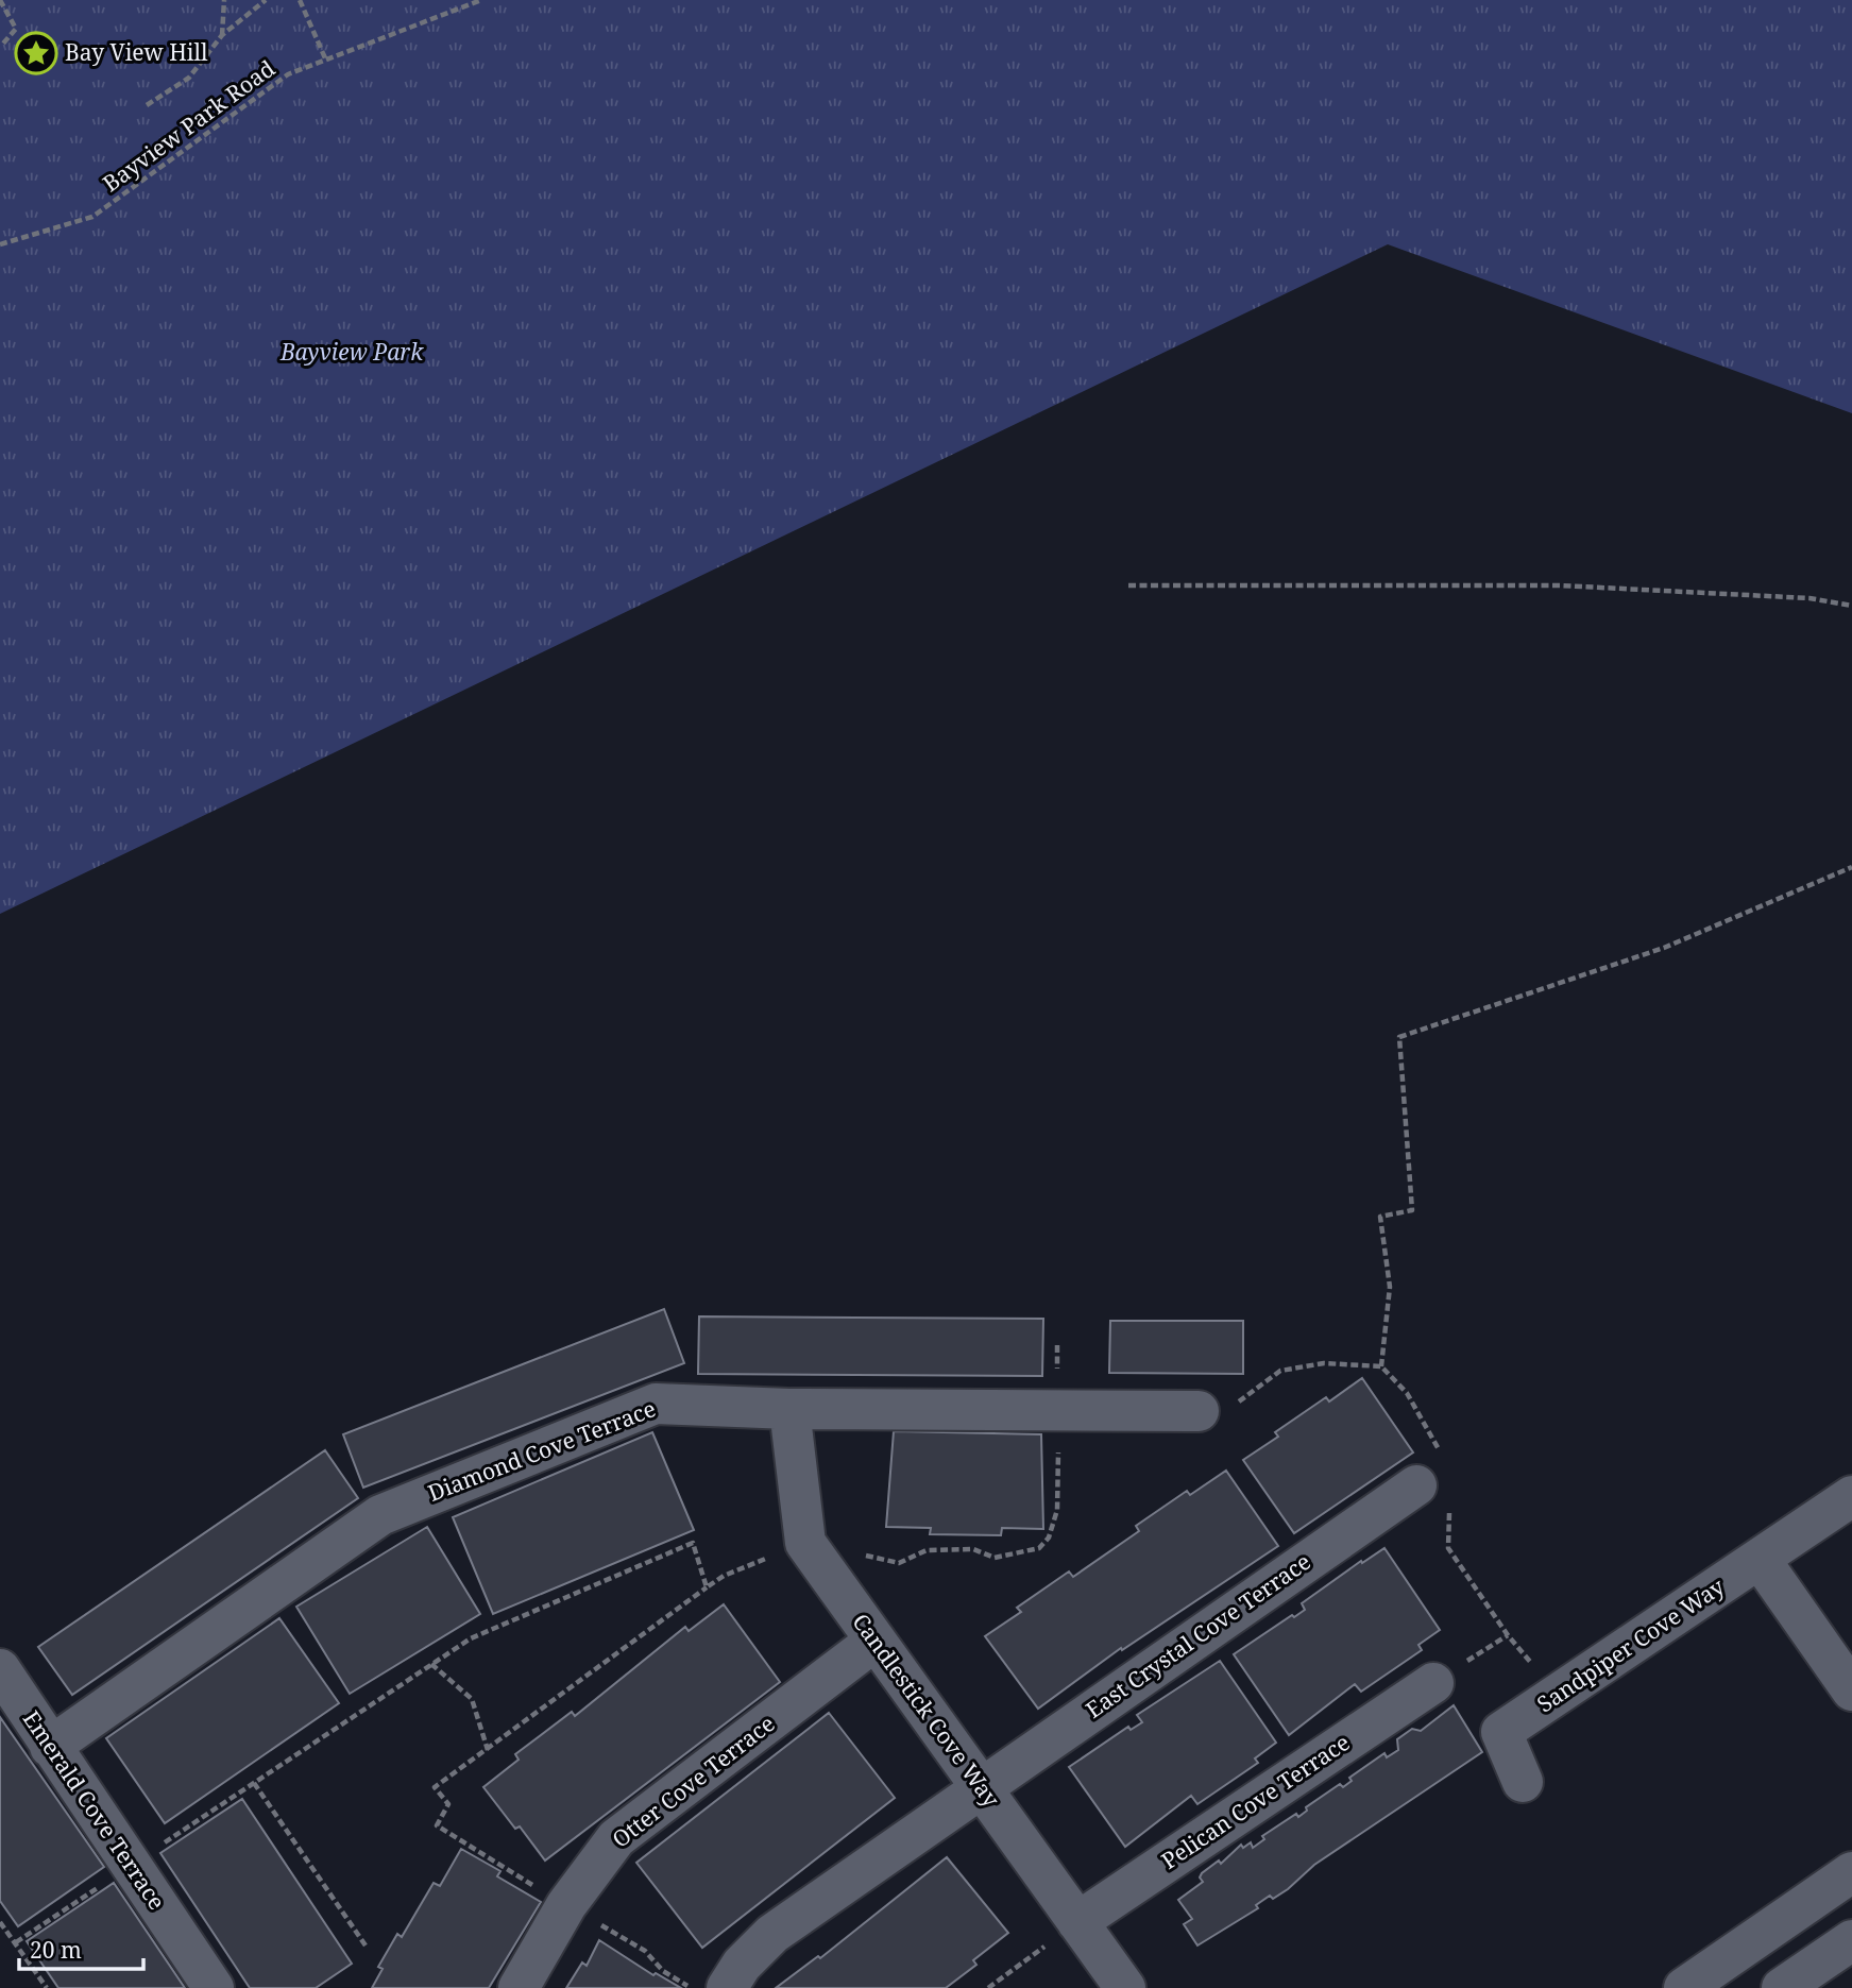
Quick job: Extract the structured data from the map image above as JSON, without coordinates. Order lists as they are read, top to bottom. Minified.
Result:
{"streets":{"street":["Diamond Cove Terrace","East Crystal Cove Terrace","Sandpiper Cove Way","Candlestick Cove Way","Otter Cove Terrace","Pelican Cove Terrace","Emerald Cove Terrace"],"path":["Bayview Park Road"]},"crossings":[["Diamond Cove Terrace","Candlestick Cove Way"],["Diamond Cove Terrace","Emerald Cove Terrace"],["East Crystal Cove Terrace","Candlestick Cove Way"],["Candlestick Cove Way","Otter Cove Terrace"],["Candlestick Cove Way","Pelican Cove Terrace"]],"parks":["Bayview Park"],"places":{"place":["Bay View Hill"]},"scale_bar":"20 m"}
